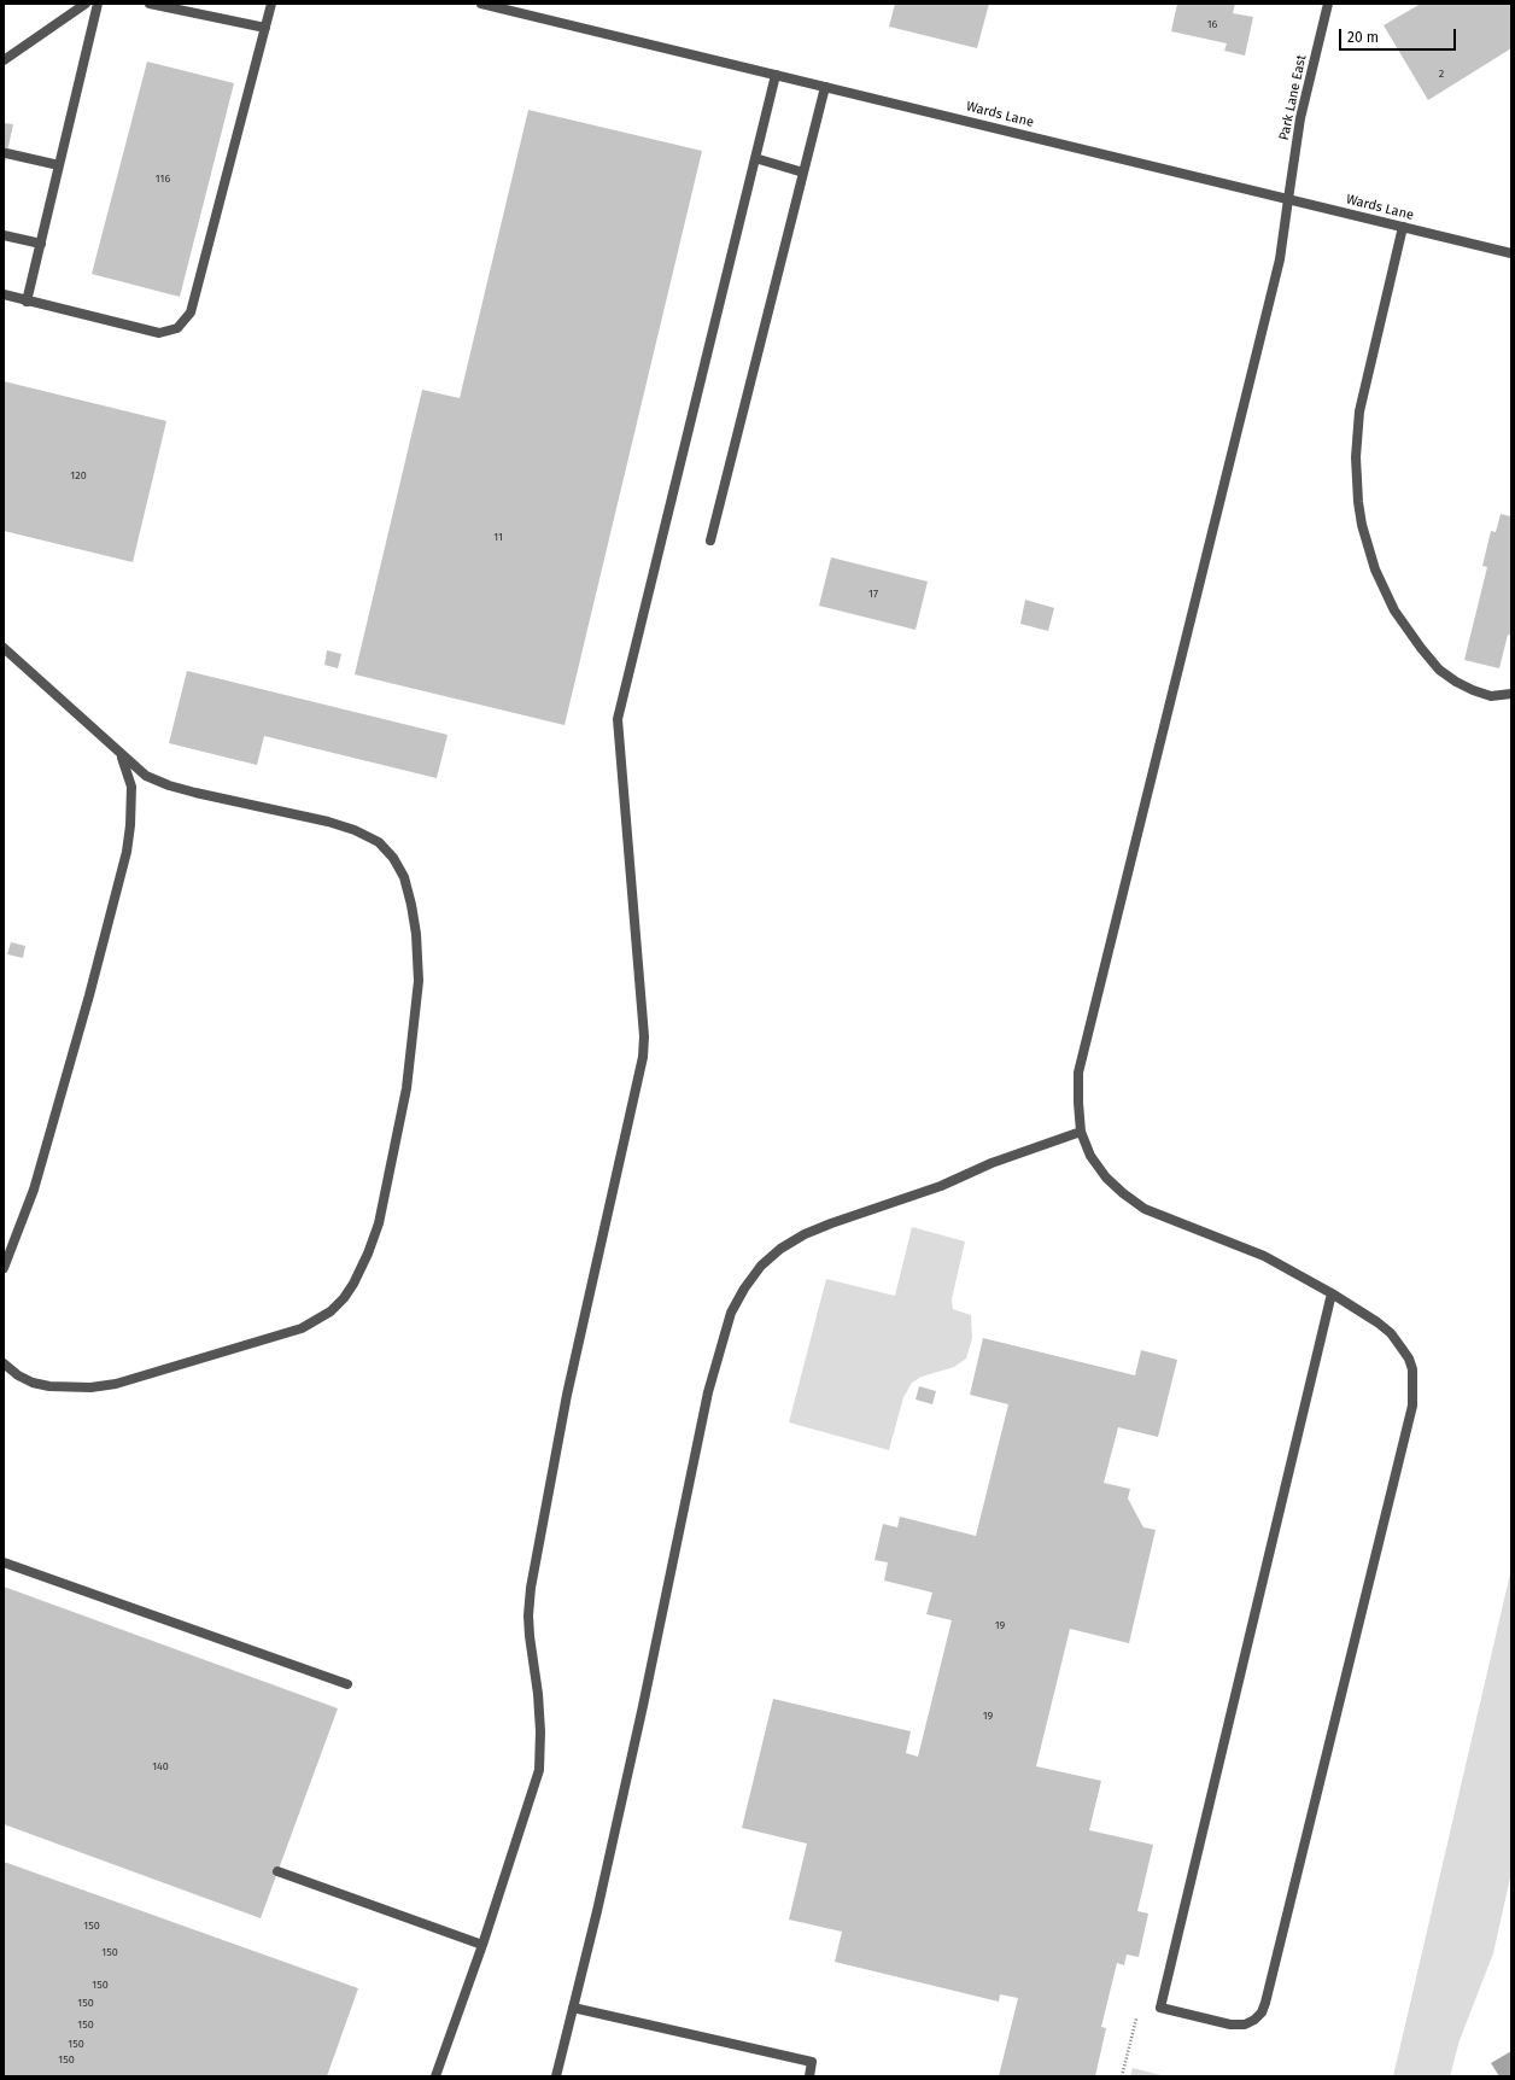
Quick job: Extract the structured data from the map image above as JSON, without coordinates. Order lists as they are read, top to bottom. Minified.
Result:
{"streets":{"street":["Park Lane East","Wards Lane"]},"crossings":[["Park Lane East","Wards Lane"]],"house_numbers":["16","2","116","120","11","17","19","19","140","150","150","150","150","150","150","150"],"scale_bar":"20 m"}
